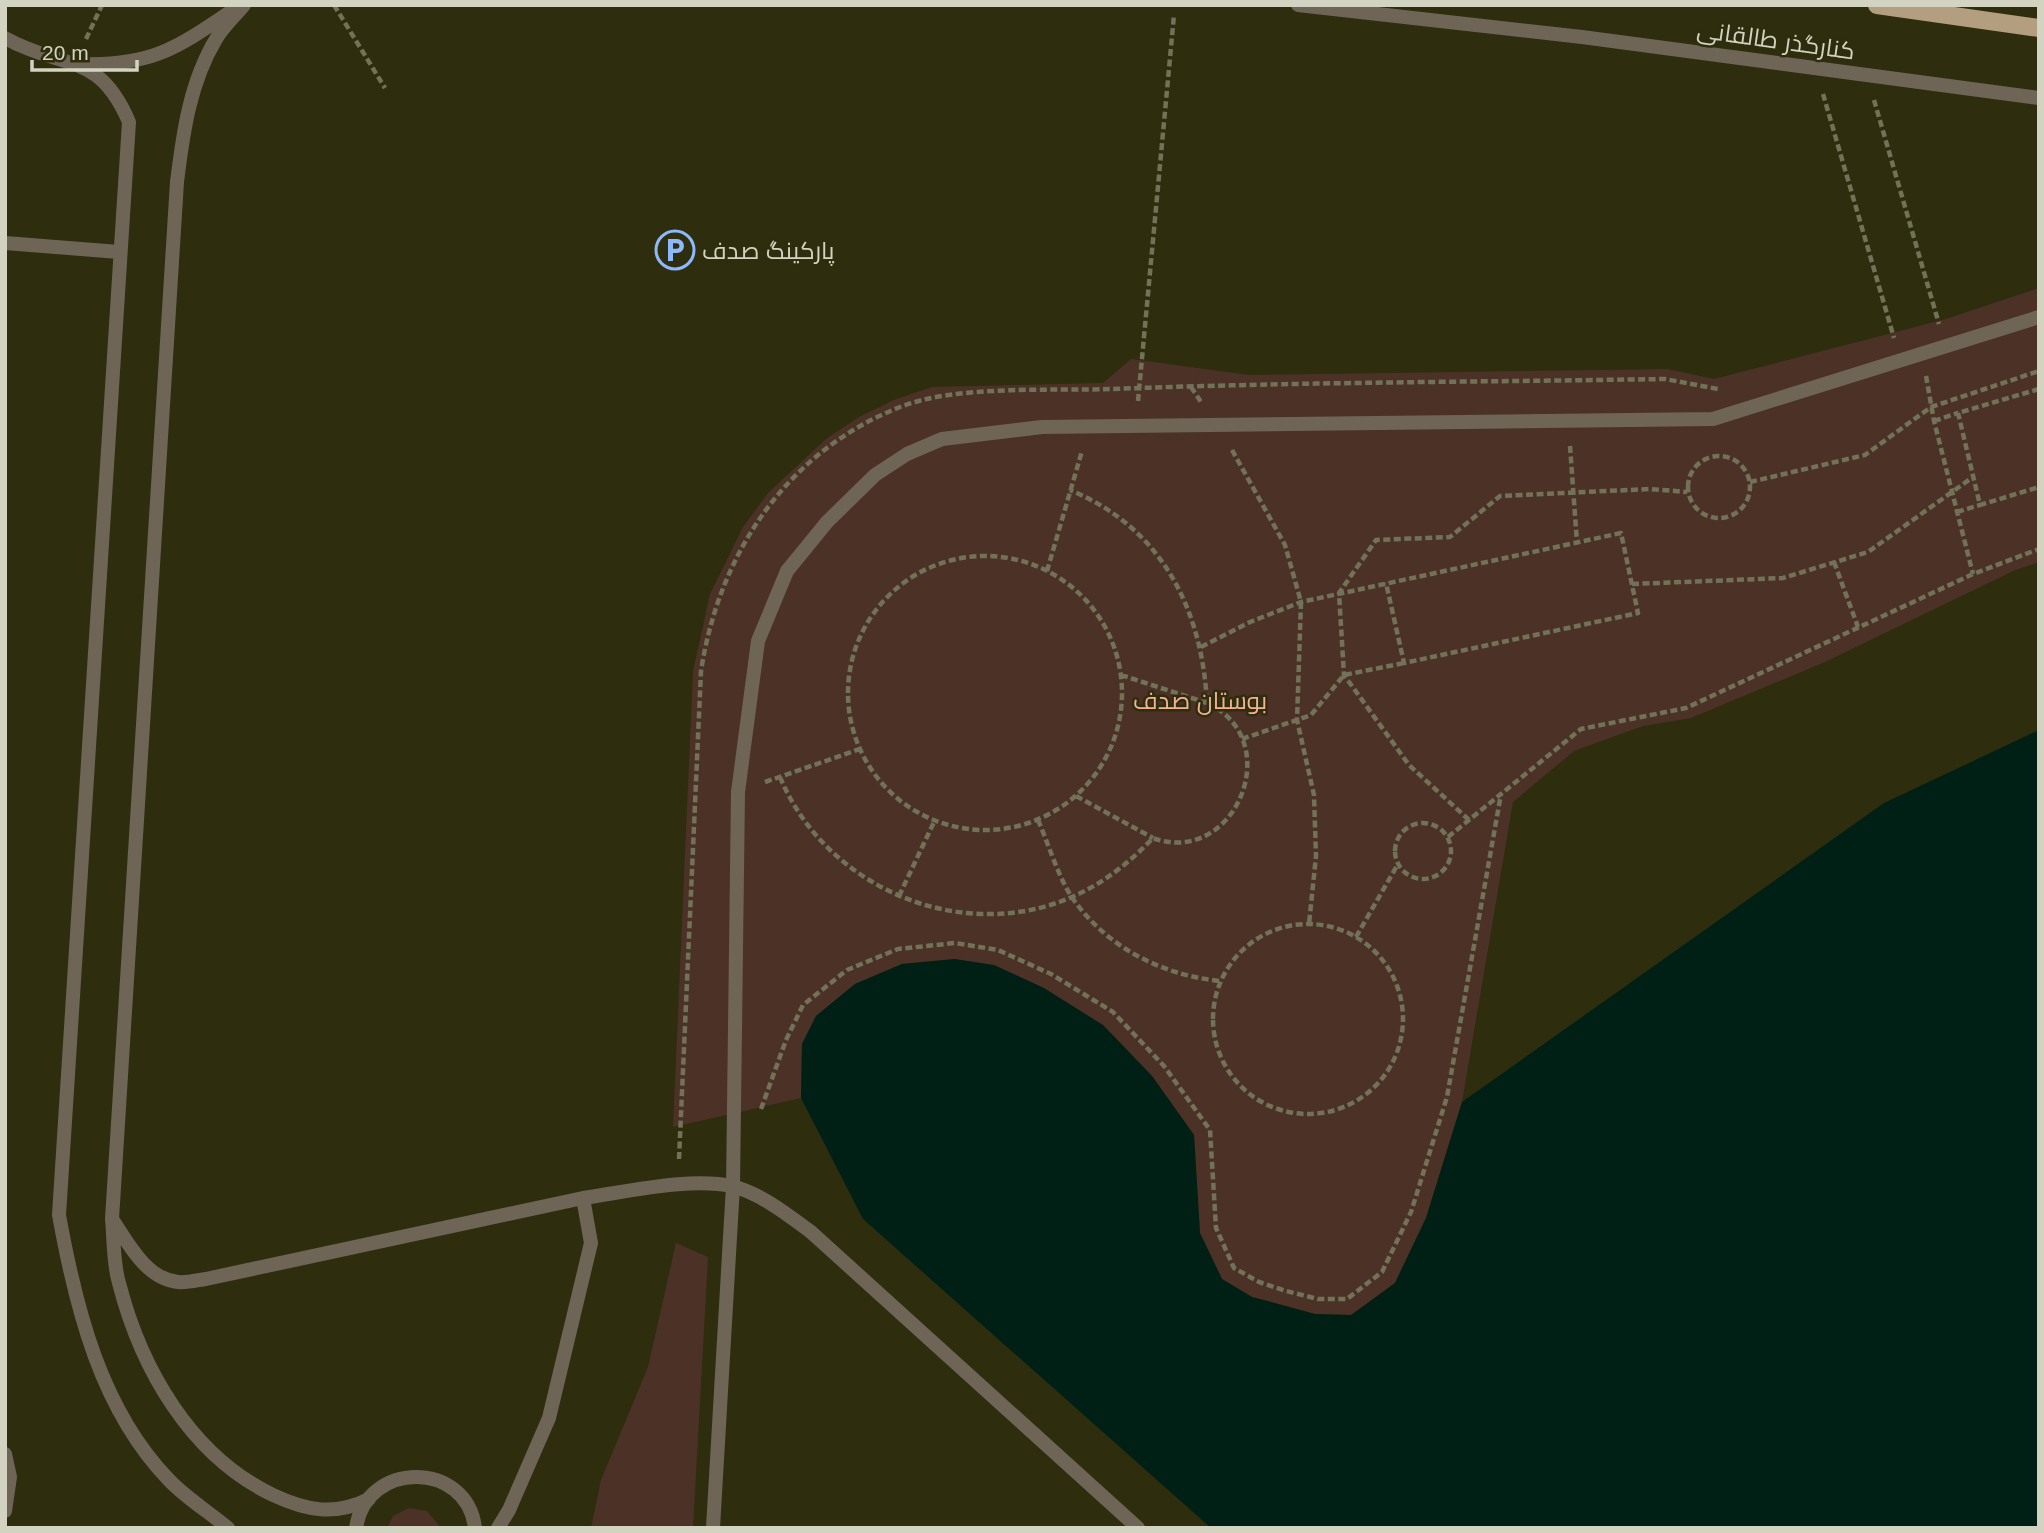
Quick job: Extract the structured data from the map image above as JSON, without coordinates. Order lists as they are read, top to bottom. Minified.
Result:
{"streets":{"street":["کنارگذر طالقانی"]},"parks":["بوستان صدف"],"places":{"parking":["پارکینگ صدف"]},"scale_bar":"20 m"}
